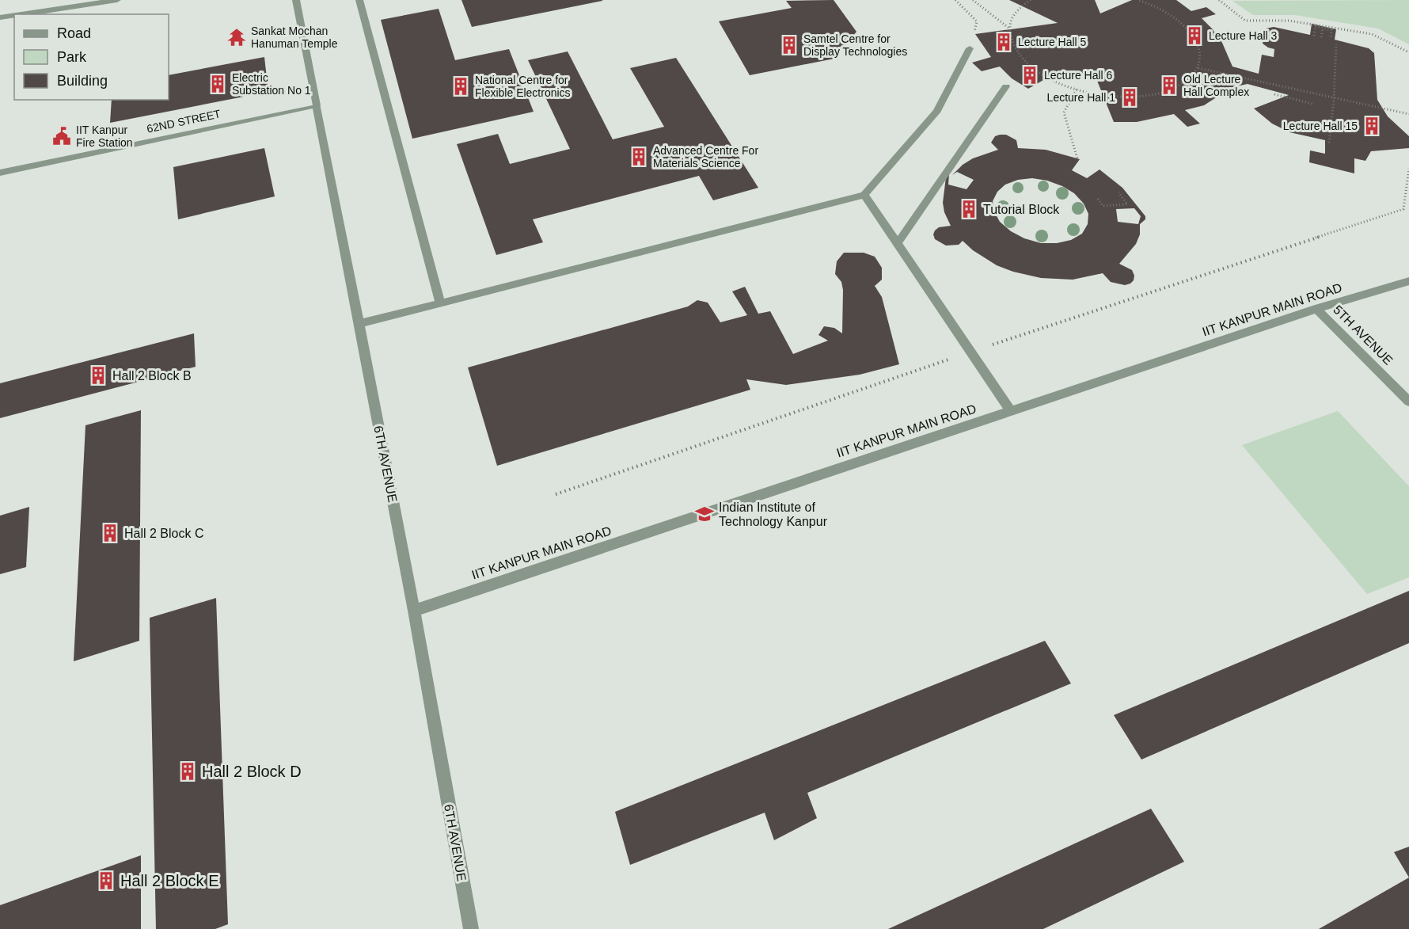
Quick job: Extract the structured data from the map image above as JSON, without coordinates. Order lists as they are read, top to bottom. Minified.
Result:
{"streets":{"street":["62ND STREET","IIT KANPUR MAIN ROAD","5TH AVENUE","6TH AVENUE"]},"crossings":[["62ND STREET","6TH AVENUE"],["IIT KANPUR MAIN ROAD","5TH AVENUE"],["IIT KANPUR MAIN ROAD","6TH AVENUE"]],"places":{"building":["Lecture Hall 3","Lecture Hall 5","Samtel Centre for Display Technologies","Lecture Hall 6","Electric Substation No 1","Old Lecture Hall Complex","National Centre for Flexible Electronics","Lecture Hall 1","Lecture Hall 15","Advanced Centre For Materials Science","Tutorial Block","Hall 2 Block B","Hall 2 Block C","Hall 2 Block D","Hall 2 Block E"],"temple":["Sankat Mochan Hanuman Temple"],"public building":["IIT Kanpur Fire Station"],"school or university":["Indian Institute of Technology Kanpur"]},"legend":["Road","Park","Building"]}
